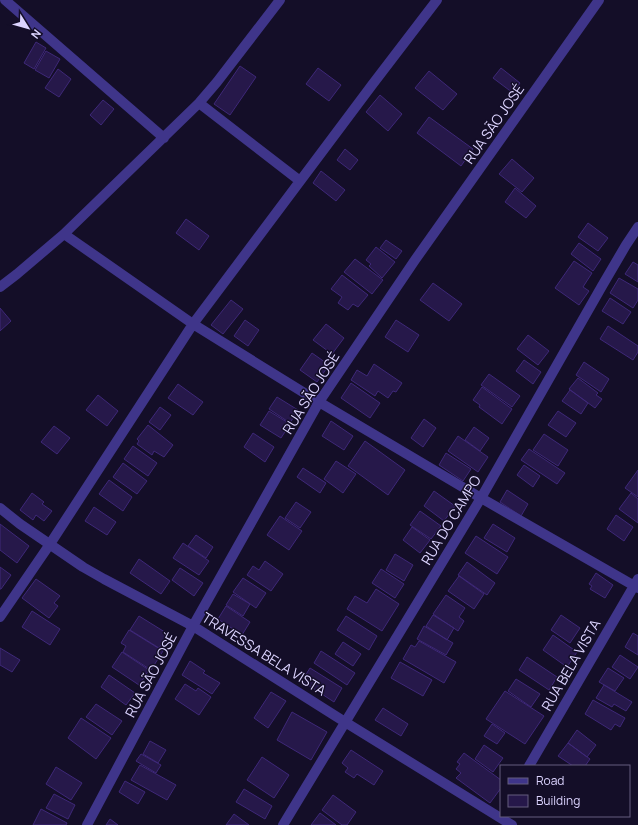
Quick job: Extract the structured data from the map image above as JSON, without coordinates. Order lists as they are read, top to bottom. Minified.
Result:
{"streets":{"street":["RUA SÃO JOSÉ","RUA DO CAMPO","TRAVESSA BELA VISTA","RUA BELA VISTA"]},"crossings":[["RUA SÃO JOSÉ","TRAVESSA BELA VISTA"],["RUA DO CAMPO","TRAVESSA BELA VISTA"]],"legend":["Road","Building"],"north":"bottom right"}
